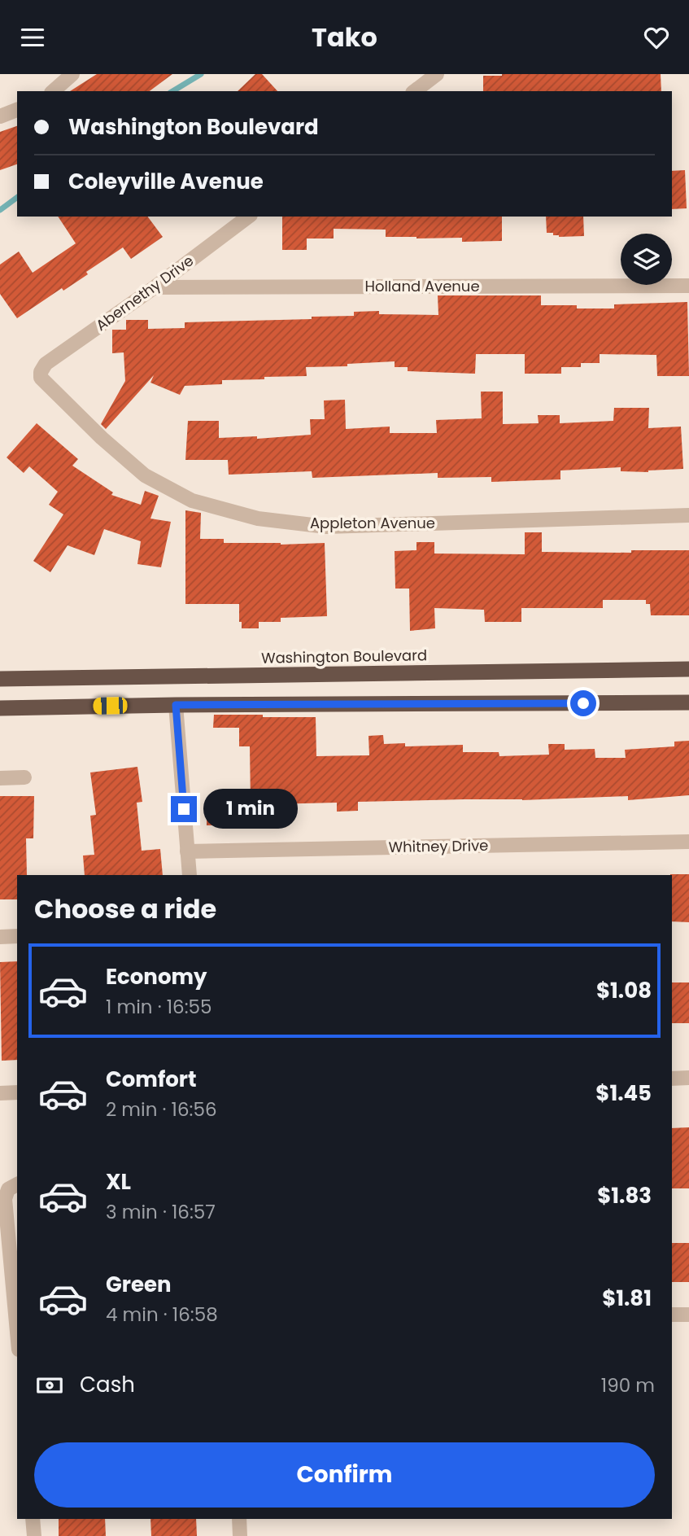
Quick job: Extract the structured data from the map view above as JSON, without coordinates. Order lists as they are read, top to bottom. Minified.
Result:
{"streets":{"highway":["Washington Boulevard"],"street":["Holland Avenue","Abernethy Drive","Appleton Avenue","Whitney Drive"]},"crossings":[["Holland Avenue","Abernethy Drive"],["Abernethy Drive","Appleton Avenue"]],"page":{"header":"Tako","banner":["Washington Boulevard","Coleyville Avenue"],"bubble":"1 min","heading":"Choose a ride","list":[{"name":"Economy","note":"1 min · 16:55","value":"$1.08"},{"name":"Comfort","note":"2 min · 16:56","value":"$1.45"},{"name":"XL","note":"3 min · 16:57","value":"$1.83"},{"name":"Green","note":"4 min · 16:58","value":"$1.81"}],"pay":["Cash","190 m"],"buttons":"Confirm"}}
